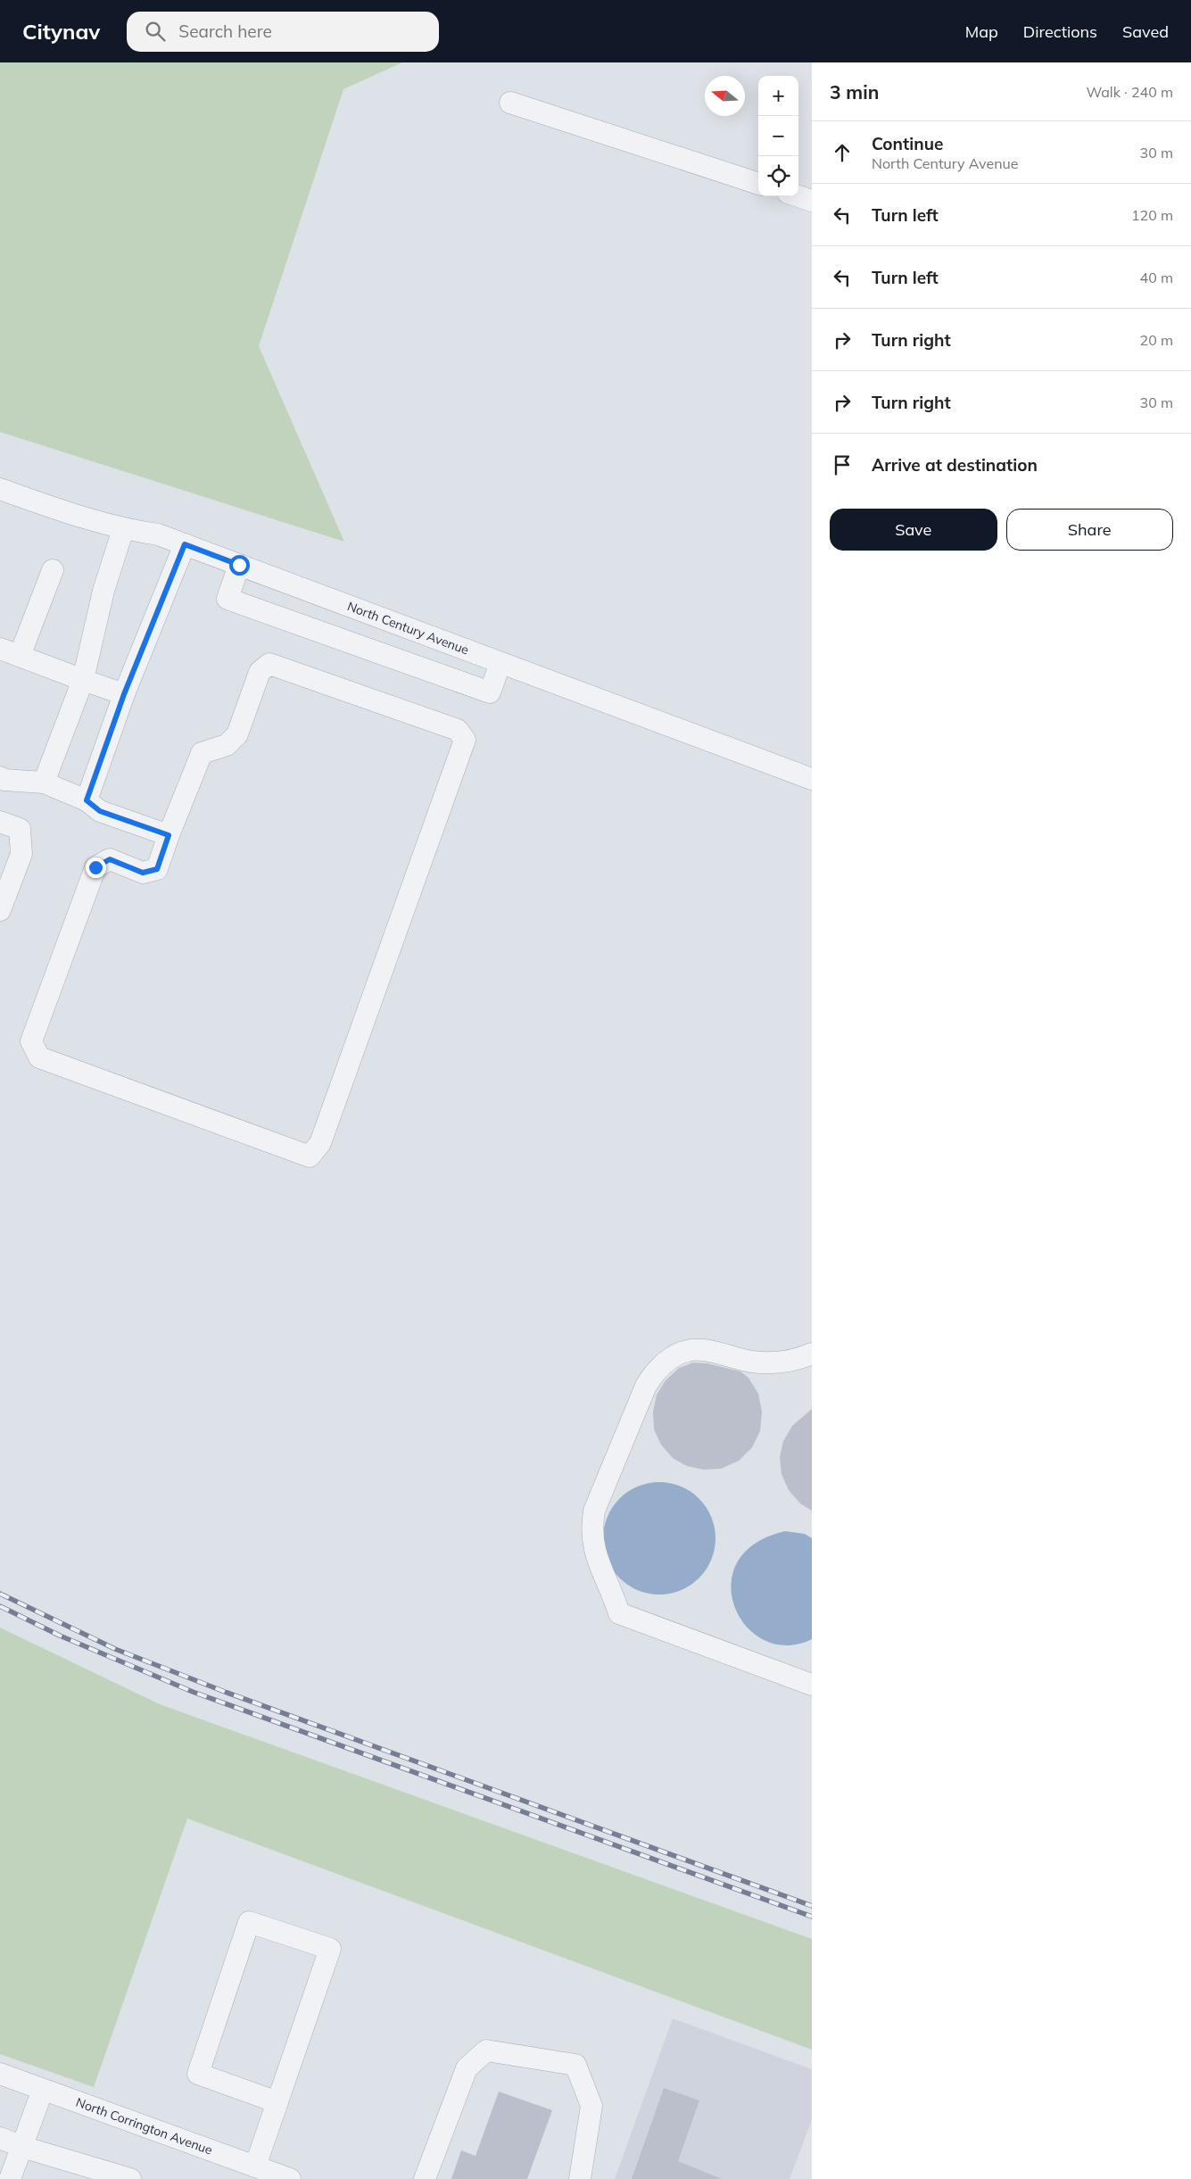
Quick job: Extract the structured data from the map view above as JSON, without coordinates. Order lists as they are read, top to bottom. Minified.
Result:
{"streets":{"street":["North Century Avenue","North Corrington Avenue"]},"north":"left","page":{"header":"Citynav","search":"Search here","nav":["Map","Directions","Saved"],"heading":["3 min","Walk · 240 m"],"map_buttons":["+","−"],"list":[["Continue","North Century Avenue","30 m"],["Turn left","120 m"],["Turn left","40 m"],["Turn right","20 m"],["Turn right","30 m"],"Arrive at destination"],"buttons":["Save","Share"]}}
